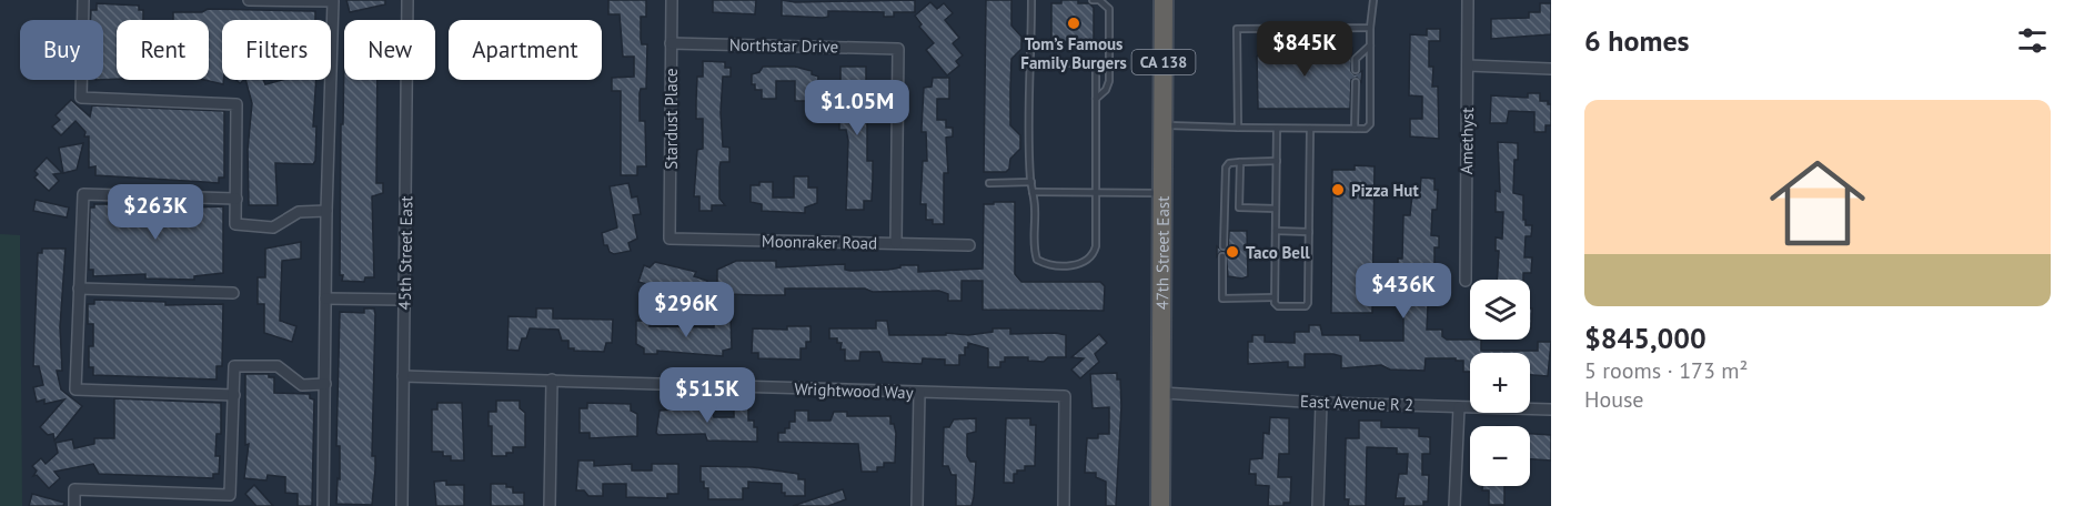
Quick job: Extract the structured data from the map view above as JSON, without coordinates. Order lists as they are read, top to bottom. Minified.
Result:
{"streets":{"highway":["CA 138","47th Street East"],"street":["Northstar Drive","Stardust Place","Amethyst","Moonraker Road","45th Street East","Wrightwood Way","East Avenue R 2"]},"crossings":[["Northstar Drive","Stardust Place"],["Northstar Drive","Moonraker Road"],["Stardust Place","Moonraker Road"],["45th Street East","Wrightwood Way"],["47th Street East","East Avenue R 2"]],"places":["Tom’s Famous Family Burgers","Pizza Hut","Taco Bell"],"page":{"heading":"6 homes","chip":["Buy","Rent","Filters","New","Apartment"],"price":["$845K","$1.05M","$263K","$436K","$296K","$515K"],"list":[{"name":"$845,000","note":"5 rooms · 173 m² · House"}],"map_buttons":["+","−"]}}
